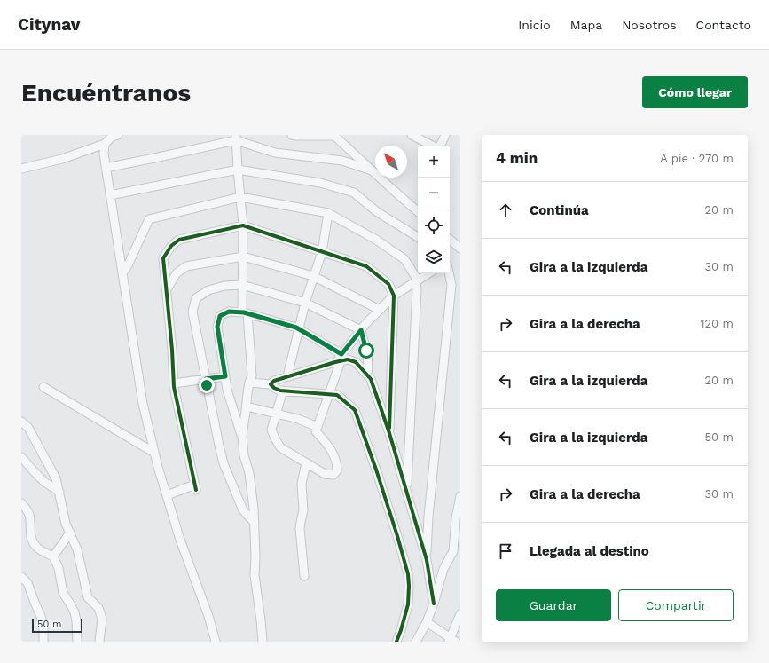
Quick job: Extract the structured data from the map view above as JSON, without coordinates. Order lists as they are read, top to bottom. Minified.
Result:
{"scale_bar":"50 m","north":"top left","page":{"header":"Citynav","nav":["Inicio","Mapa","Nosotros","Contacto"],"buttons":["Cómo llegar",["Guardar","Compartir"]],"title":"Encuéntranos","heading":["4 min","A pie · 270 m"],"map_buttons":["+","−"],"list":[["Continúa","20 m"],["Gira a la izquierda","30 m"],["Gira a la derecha","120 m"],["Gira a la izquierda","20 m"],["Gira a la izquierda","50 m"],["Gira a la derecha","30 m"],"Llegada al destino"],"scale":"50 m"}}
